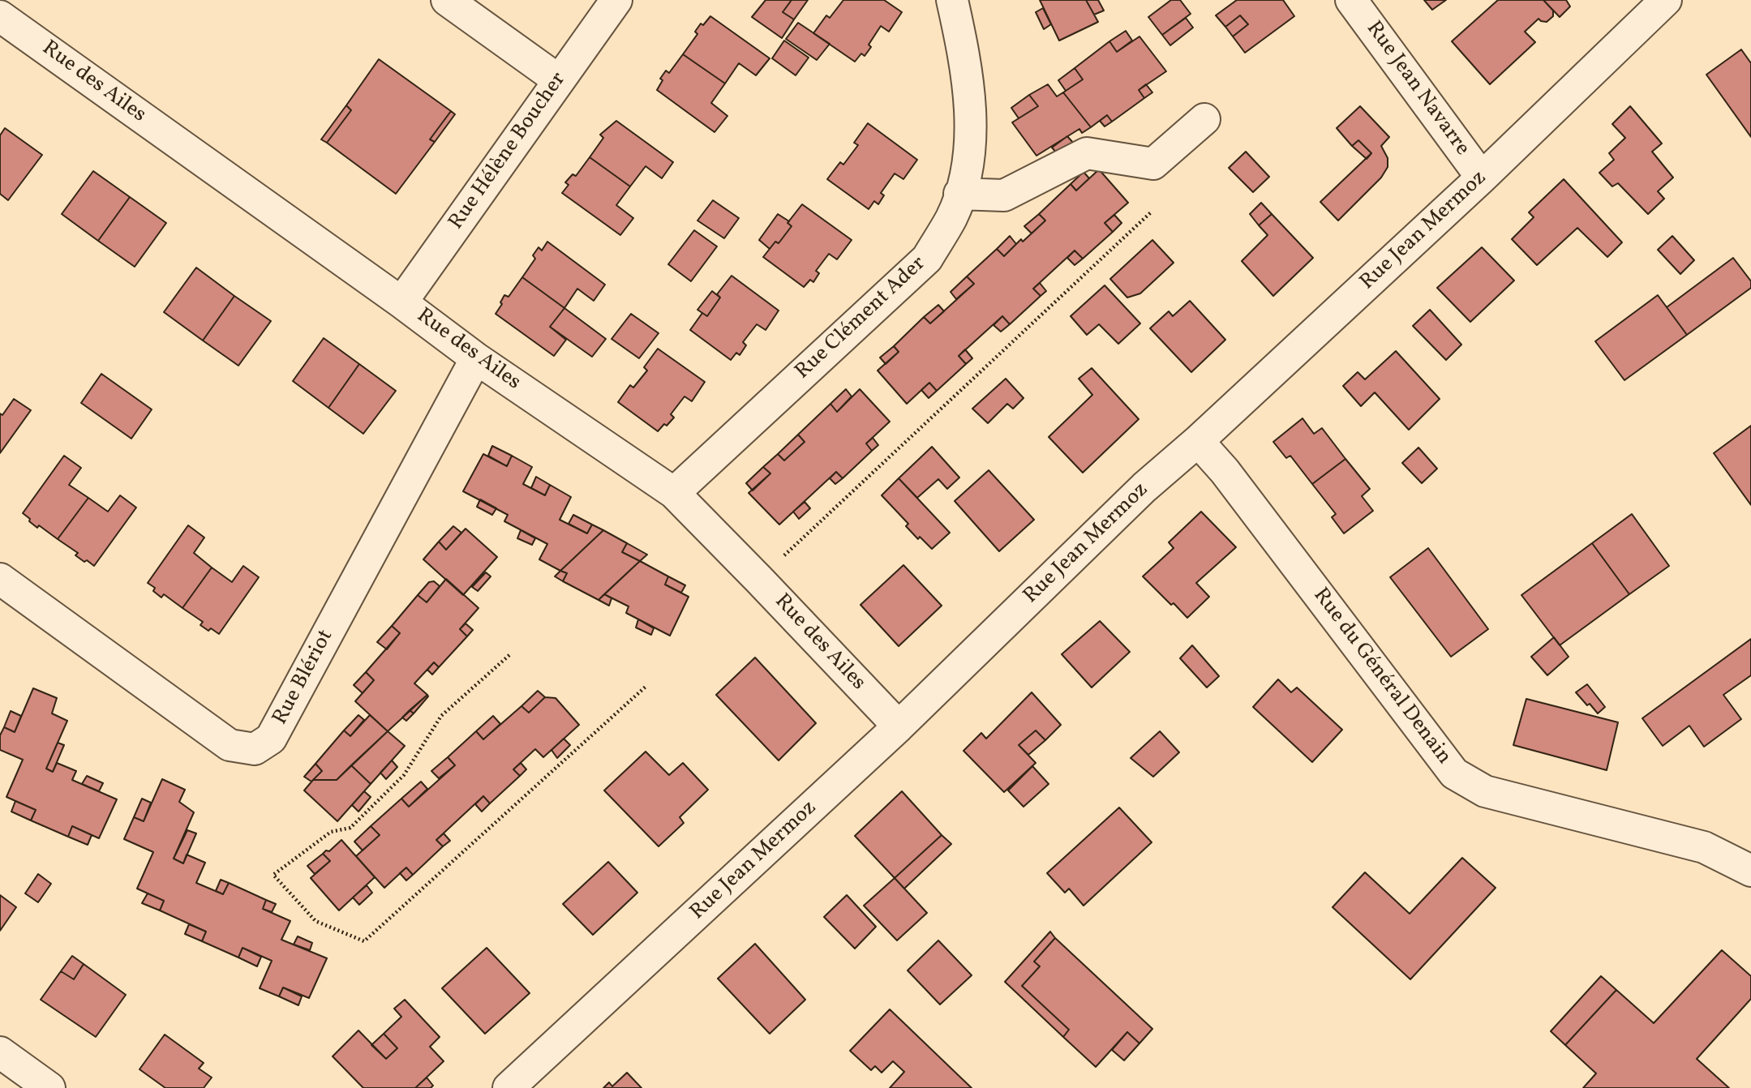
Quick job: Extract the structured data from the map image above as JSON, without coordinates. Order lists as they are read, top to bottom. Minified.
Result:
{"streets":{"street":["Rue des Ailes","Rue Jean Navarre","Rue Hélène Boucher","Rue Jean Mermoz","Rue Clément Ader","Rue du Général Denain","Rue Blériot"]},"crossings":[["Rue des Ailes","Rue Hélène Boucher"],["Rue des Ailes","Rue Jean Mermoz"],["Rue des Ailes","Rue Clément Ader"],["Rue des Ailes","Rue Blériot"],["Rue Jean Navarre","Rue Jean Mermoz"],["Rue Jean Mermoz","Rue du Général Denain"]]}
